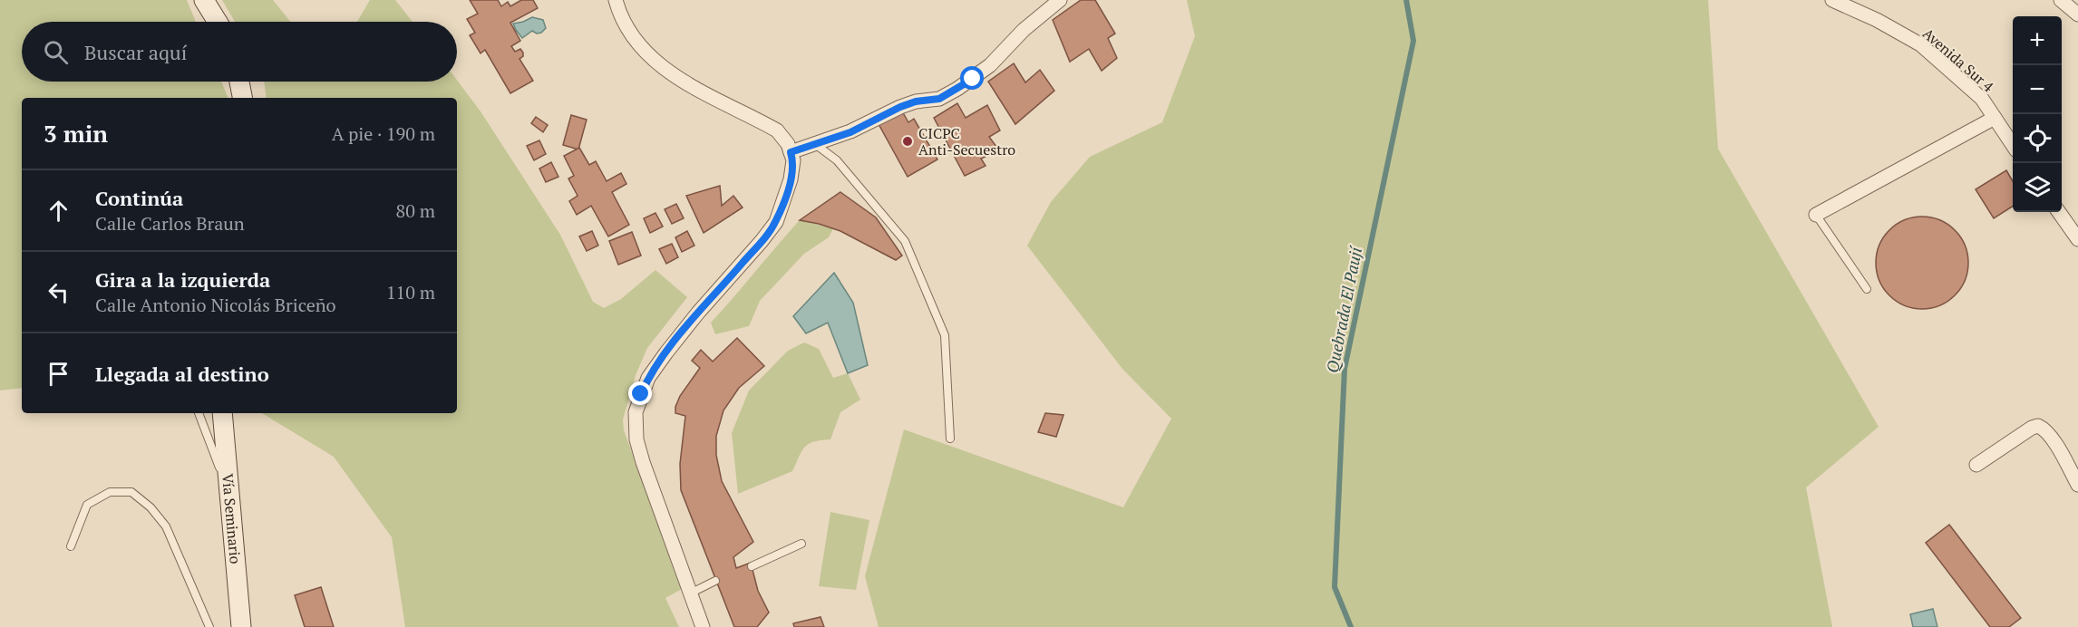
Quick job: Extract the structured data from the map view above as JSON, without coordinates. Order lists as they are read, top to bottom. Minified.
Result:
{"streets":{"main road":["Vía Seminario"],"street":["Avenida Sur 4"]},"water":["Quebrada El Paují"],"places":["CICPC Anti-Secuestro"],"page":{"map_buttons":["+","−"],"search":"Buscar aquí","heading":["3 min","A pie · 190 m"],"list":[["Continúa","Calle Carlos Braun","80 m"],["Gira a la izquierda","Calle Antonio Nicolás Briceño","110 m"],"Llegada al destino"]}}
